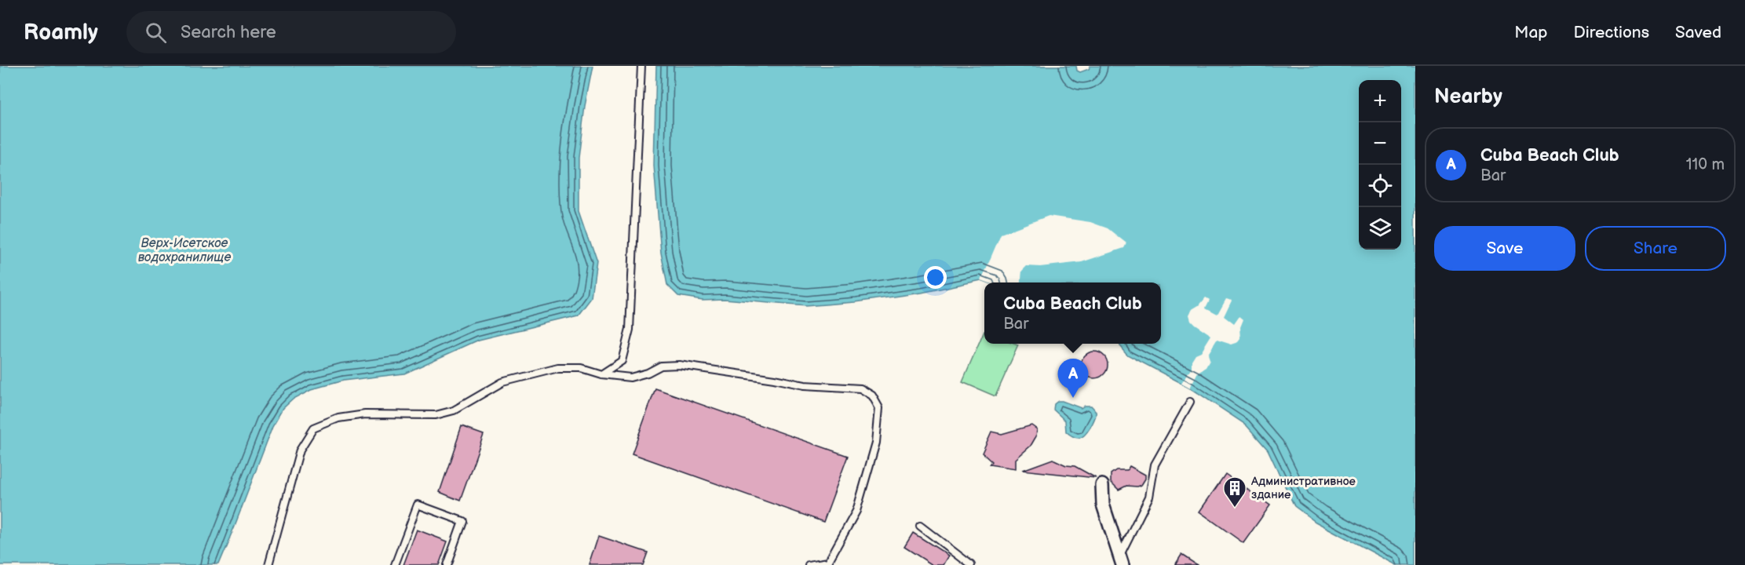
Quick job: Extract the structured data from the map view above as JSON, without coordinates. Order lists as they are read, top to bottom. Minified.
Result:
{"water":["Верх-Исетское водохранилище"],"places":{"building":["Административное здание"]},"page":{"header":"Roamly","search":"Search here","nav":["Map","Directions","Saved"],"heading":"Nearby","map_buttons":["+","−"],"list":[{"mark":"A","name":"Cuba Beach Club","note":"Bar","value":"110 m"}],"buttons":["Save","Share"],"popup":["Cuba Beach Club","Bar"],"pins":"A"}}
